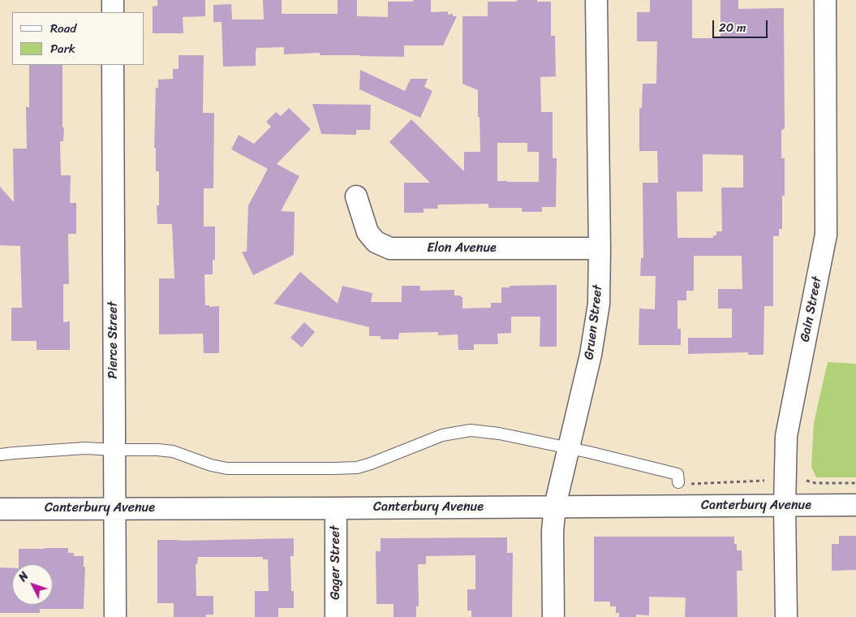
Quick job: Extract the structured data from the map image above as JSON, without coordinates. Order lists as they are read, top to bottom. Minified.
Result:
{"streets":{"street":["Elon Avenue","Gain Street","Gruen Street","Pierce Street","Canterbury Avenue","Gager Street"]},"crossings":[["Elon Avenue","Gruen Street"],["Gain Street","Canterbury Avenue"],["Gruen Street","Canterbury Avenue"],["Pierce Street","Canterbury Avenue"],["Canterbury Avenue","Gager Street"]],"legend":["Road","Park"],"scale_bar":"20 m","north":"top left"}
